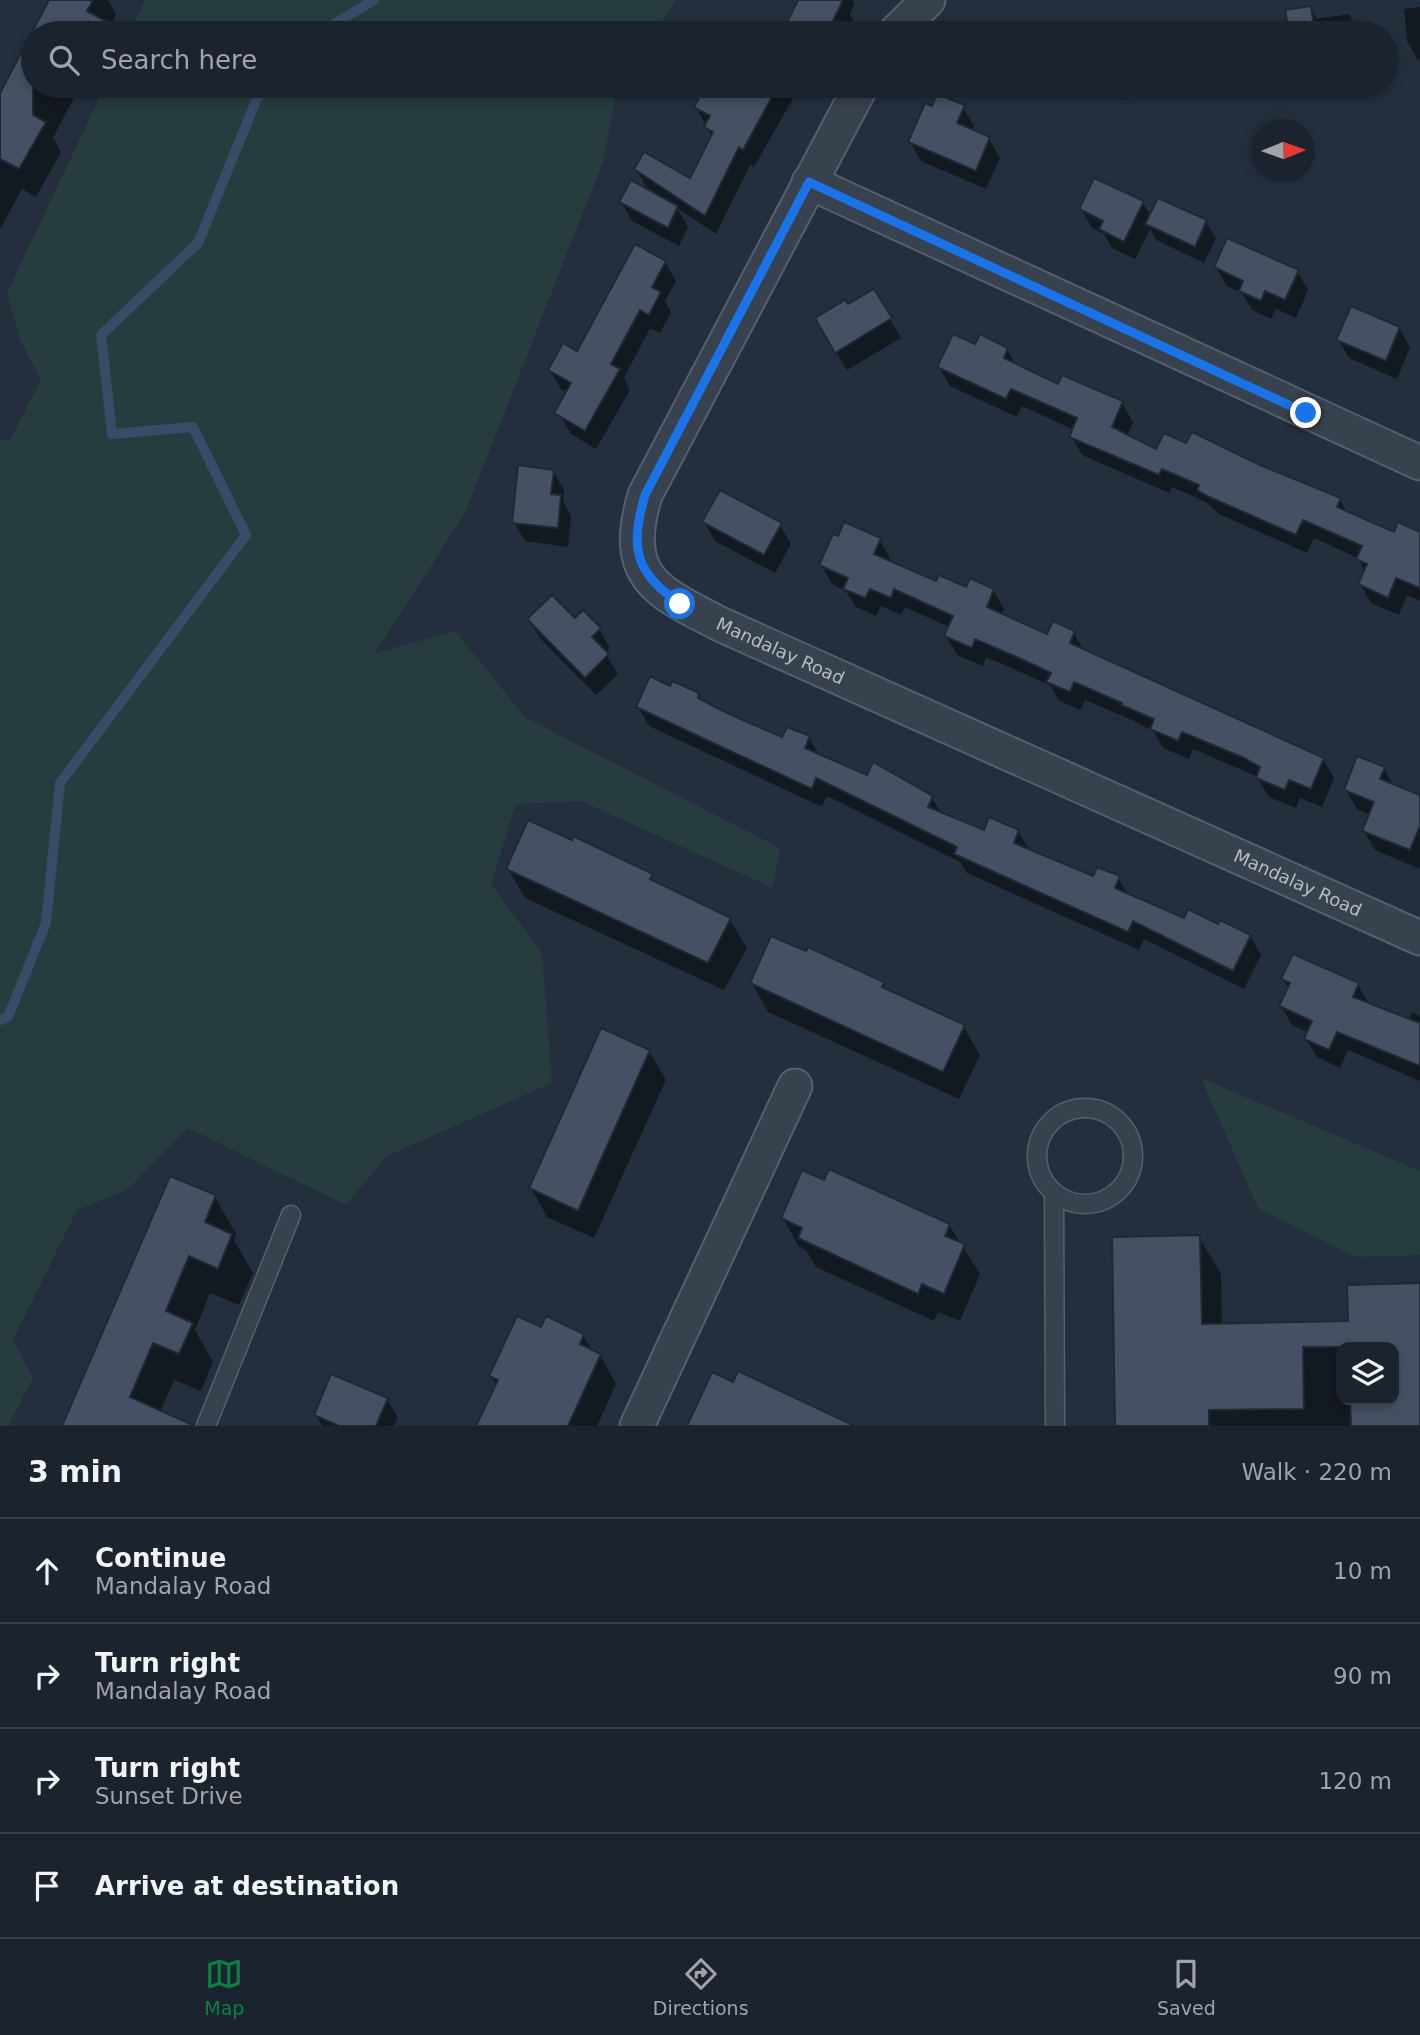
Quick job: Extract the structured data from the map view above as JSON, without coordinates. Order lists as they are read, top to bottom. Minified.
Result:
{"streets":{"street":["Mandalay Road"]},"north":"right","page":{"search":"Search here","heading":["3 min","Walk · 220 m"],"list":[["Continue","Mandalay Road","10 m"],["Turn right","Mandalay Road","90 m"],["Turn right","Sunset Drive","120 m"],"Arrive at destination"],"nav":["Map","Directions","Saved"]}}
